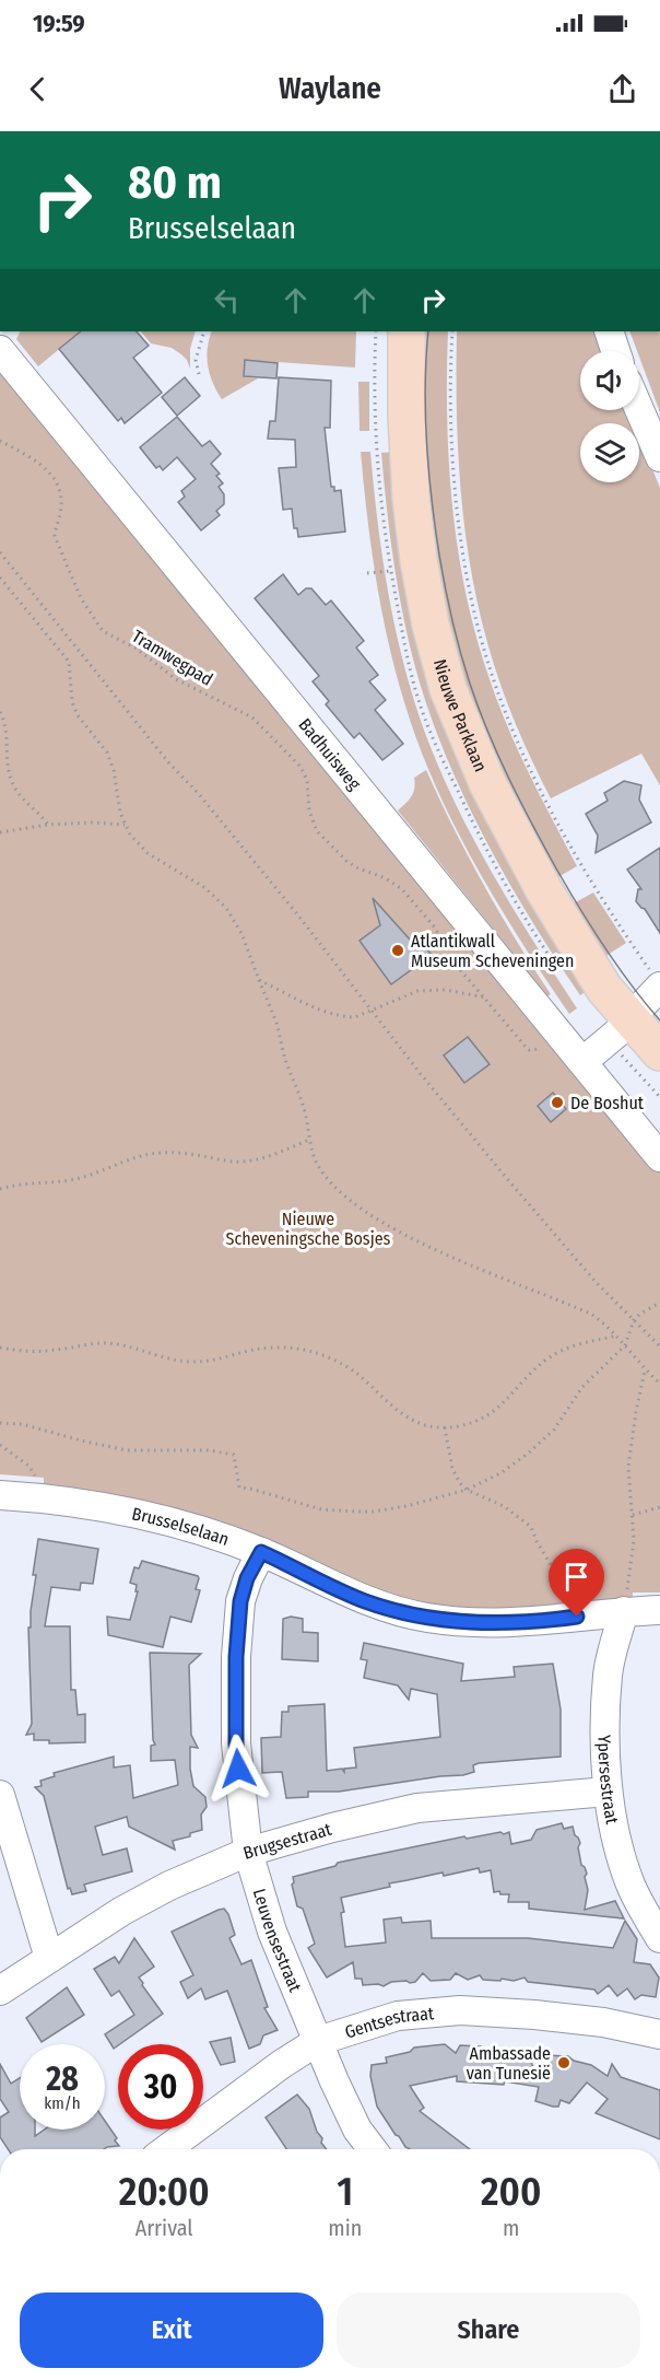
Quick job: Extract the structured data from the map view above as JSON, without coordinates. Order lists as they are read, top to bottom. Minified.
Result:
{"streets":{"main road":["Nieuwe Parklaan"],"street":["Badhuisweg","Brusselselaan","Ypersestraat","Brugsestraat","Leuvensestraat","Gentsestraat"],"path":["Tramwegpad"]},"crossings":[["Tramwegpad","Badhuisweg"],["Brusselselaan","Ypersestraat"],["Brusselselaan","Leuvensestraat"],["Ypersestraat","Brugsestraat"],["Brugsestraat","Leuvensestraat"],["Leuvensestraat","Gentsestraat"]],"parks":["Nieuwe Scheveningsche Bosjes"],"places":["Atlantikwall Museum Scheveningen","De Boshut","Ambassade van Tunesië"],"page":{"status":"19:59","header":"Waylane","turn":["80 m","Brusselselaan"],"speed":"28 km/h","limit":"30","eta":["20:00","Arrival","1","min","200","m"],"buttons":["Exit","Share"]}}
